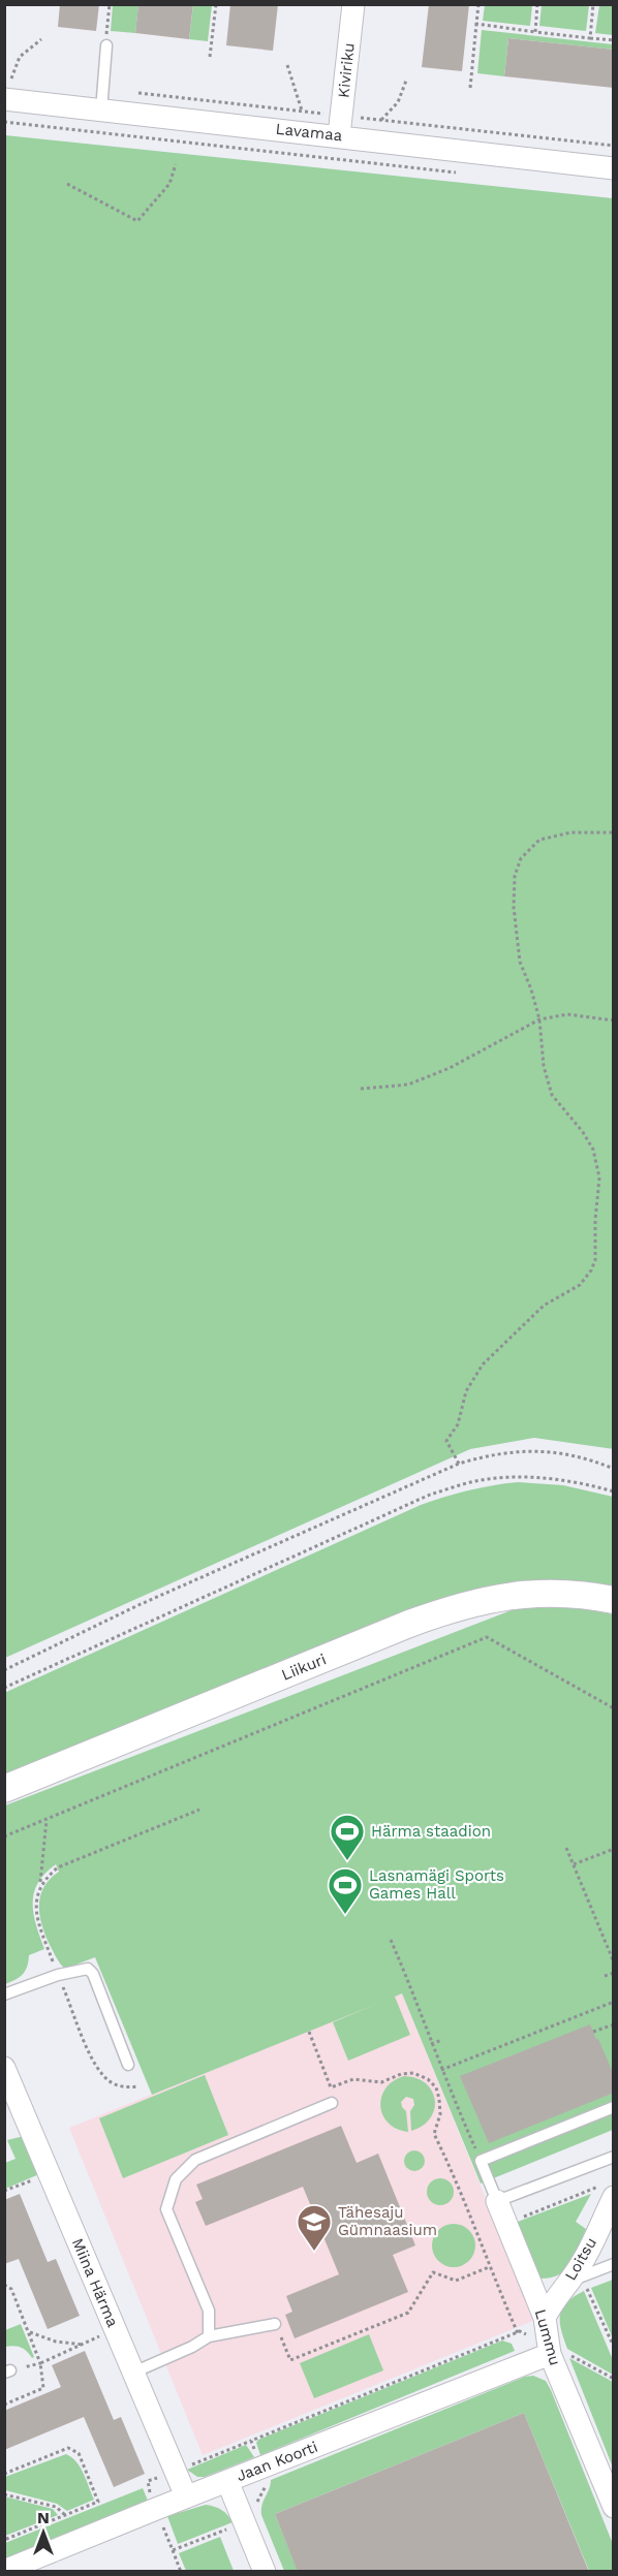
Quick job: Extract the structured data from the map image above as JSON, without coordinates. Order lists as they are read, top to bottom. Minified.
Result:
{"streets":{"street":["Kiviriku","Lavamaa","Liikuri","Loitsu","Miina Härma","Lummu","Jaan Koorti"]},"crossings":[["Kiviriku","Lavamaa"],["Loitsu","Lummu"],["Miina Härma","Jaan Koorti"],["Lummu","Jaan Koorti"]],"places":{"sports":["Härma staadion","Lasnamägi Sports Games Hall"],"school or university":["Tähesaju Gümnaasium"]},"north":"top"}
